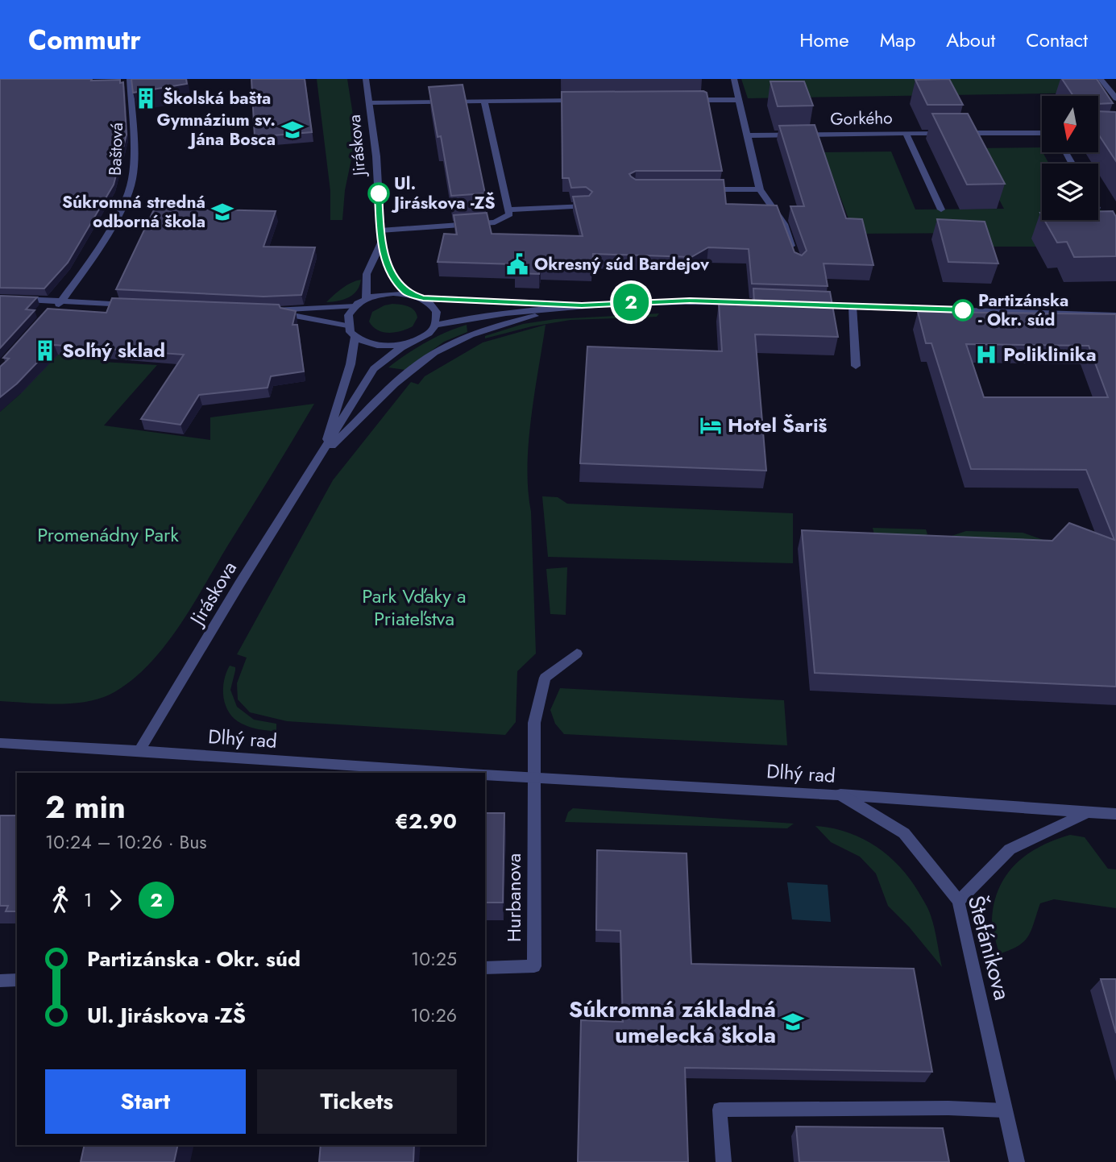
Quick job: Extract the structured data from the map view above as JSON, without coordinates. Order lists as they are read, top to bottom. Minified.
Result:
{"streets":{"street":["Gorkého","Jiráskova","Baštová","Dlhý rad","Hurbanova","Štefánikova"]},"crossings":[["Jiráskova","Dlhý rad"],["Dlhý rad","Hurbanova"],["Dlhý rad","Štefánikova"]],"parks":["Promenádny Park","Park Vďaky a Priateľstva"],"places":{"building":["Školská bašta","Soľný sklad"],"school or university":["Gymnázium sv. Jána Bosca","Súkromná stredná odborná škola","Súkromná základná umelecká škola"],"other":["Ul. Jiráskova -ZŠ","Partizánska - Okr. súd"],"public building":["Okresný súd Bardejov"],"hospital":["Poliklinika"],"hotel":["Hotel Šariš"]},"lines":["bus line 2"],"north":"bottom","page":{"header":"Commutr","nav":["Home","Map","About","Contact"],"on_map":"2","heading":["2 min","10:24 – 10:26 · Bus","€2.90"],"legs":["1","2"],"list":[{"name":"Partizánska - Okr. súd","value":"10:25"},{"name":"Ul. Jiráskova -ZŠ","value":"10:26"}],"buttons":["Start","Tickets"]}}
